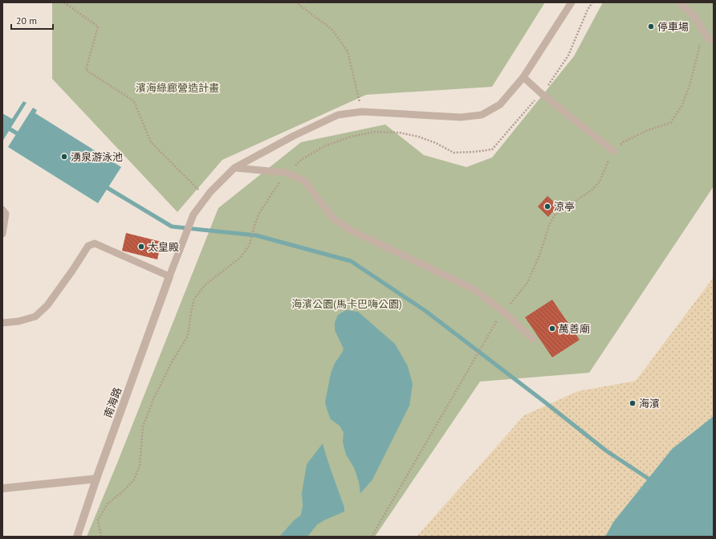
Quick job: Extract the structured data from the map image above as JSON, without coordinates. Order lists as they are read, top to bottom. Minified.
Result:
{"streets":{"street":["南海路"]},"parks":["濱海綠廊營造計畫","海濱公園(馬卡巴嗨公園)"],"places":["停車場","湧泉游泳池","涼亭","太皇殿","萬善廟","海濱"],"scale_bar":"20 m"}
